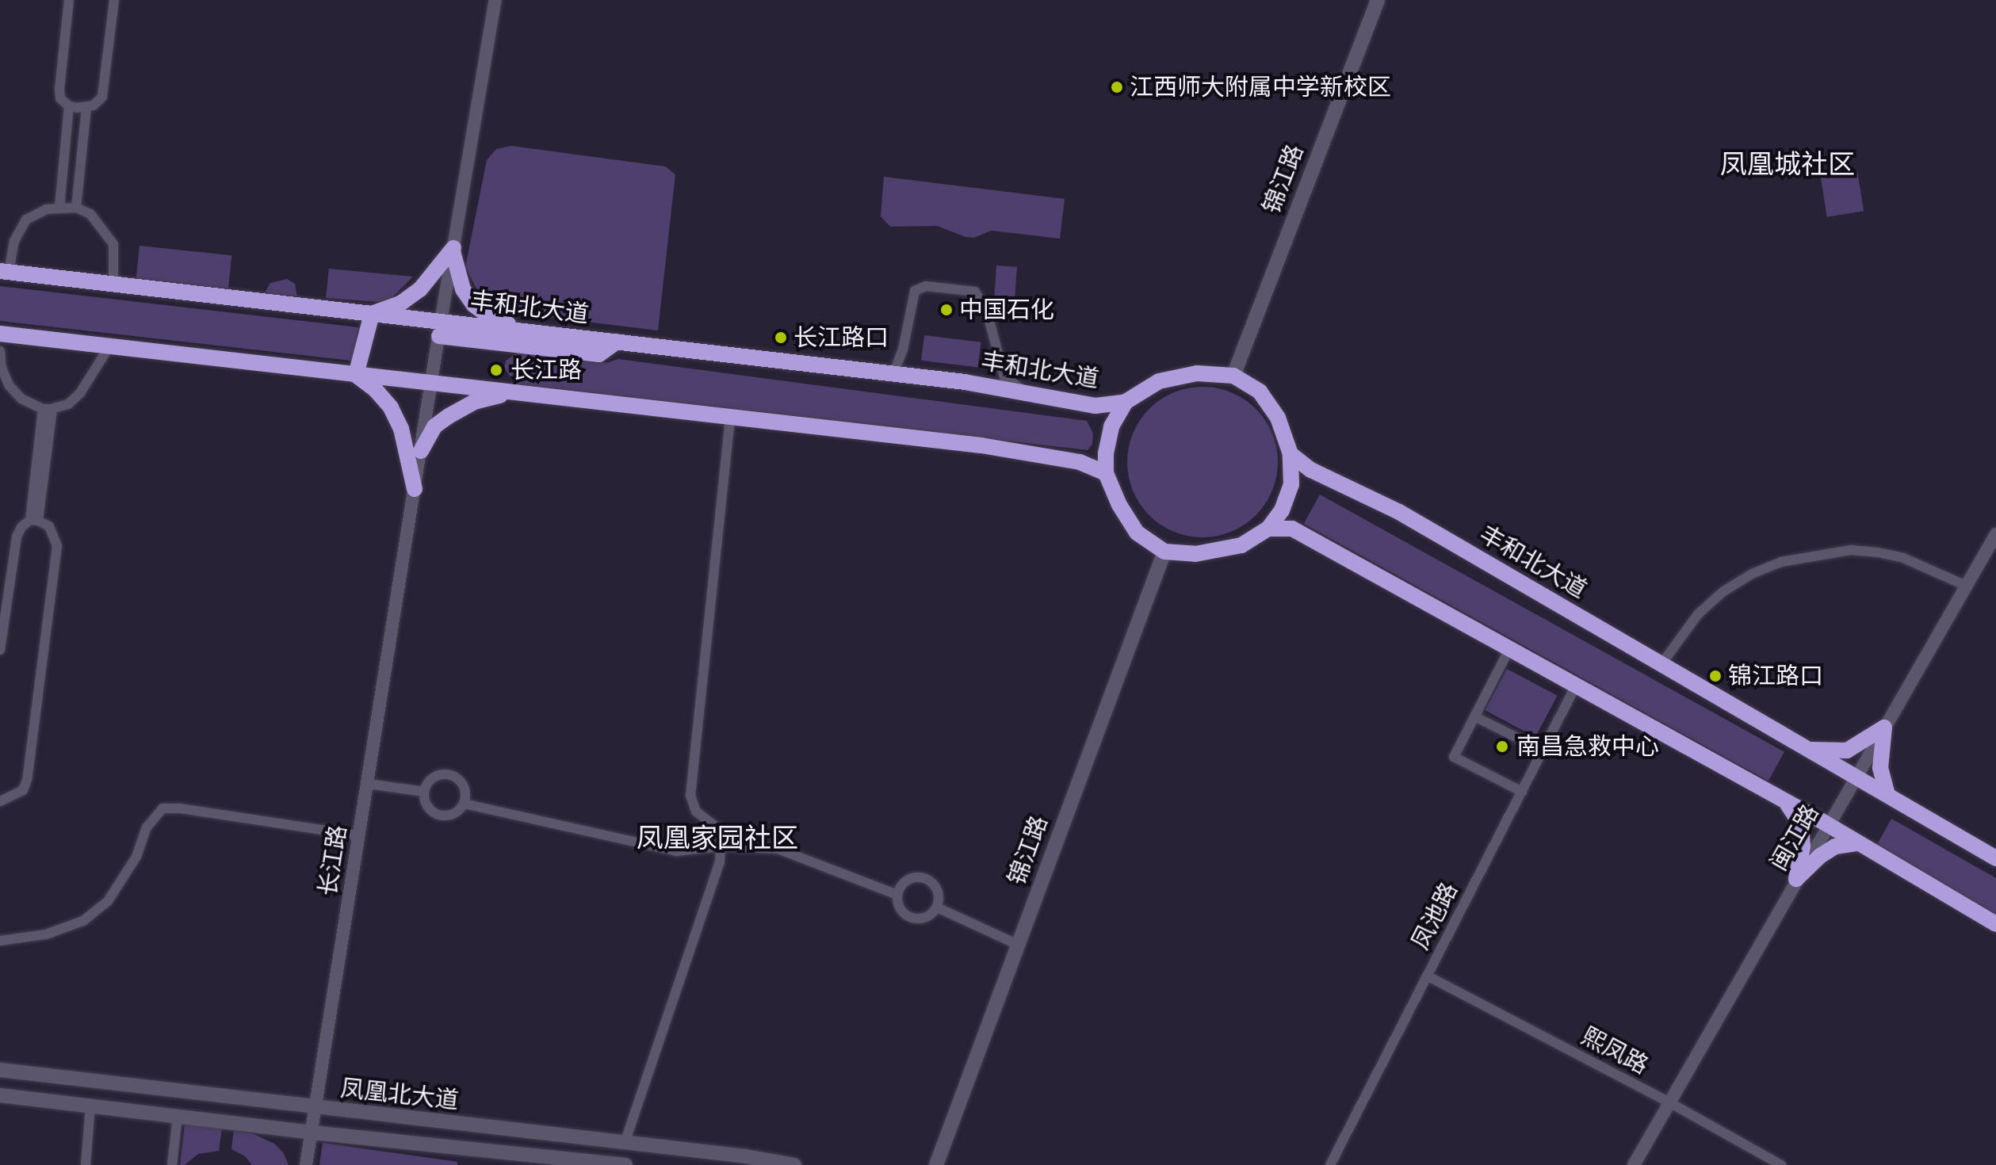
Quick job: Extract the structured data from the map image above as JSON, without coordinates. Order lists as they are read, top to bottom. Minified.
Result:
{"streets":{"highway":["丰和北大道"],"main road":["锦江路","凤凰北大道"],"street":["闽江路","长江路","凤池路","熙凤路"]},"crossings":[["锦江路","丰和北大道"],["丰和北大道","闽江路"],["丰和北大道","长江路"],["闽江路","熙凤路"],["长江路","凤凰北大道"],["凤池路","熙凤路"]],"districts":["凤凰城社区","凤凰家园社区"],"places":["江西师大附属中学新校区","中国石化","长江路口","长江路","锦江路口","南昌急救中心"]}
